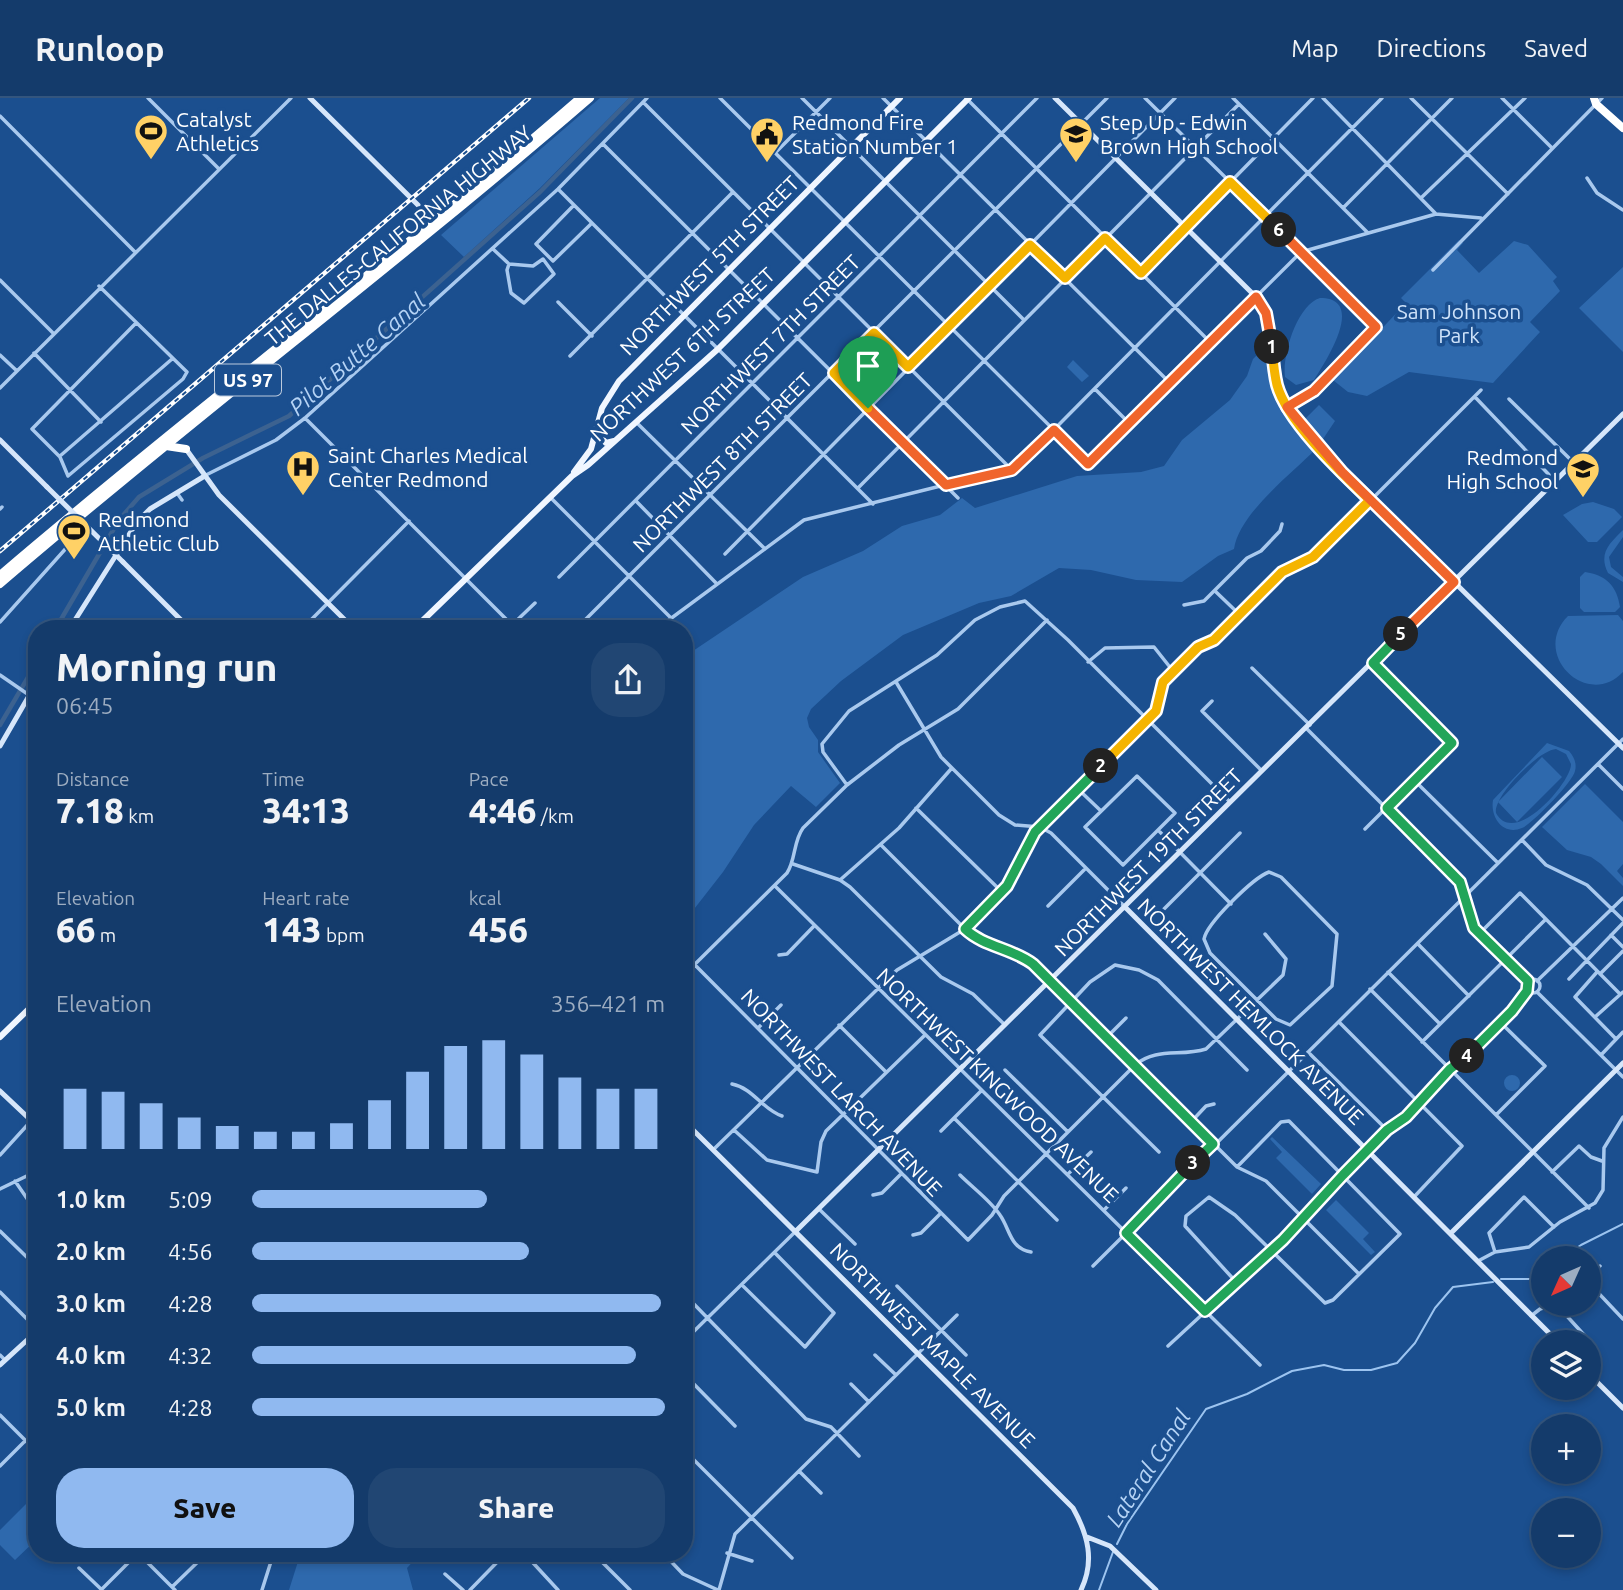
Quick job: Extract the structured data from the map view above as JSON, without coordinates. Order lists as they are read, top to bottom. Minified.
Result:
{"streets":{"highway":["THE DALLES-CALIFORNIA HIGHWAY","US 97"],"main road":["NORTHWEST 5TH STREET","NORTHWEST 6TH STREET"],"street":["NORTHWEST 7TH STREET","NORTHWEST 8TH STREET","NORTHWEST 19TH STREET","NORTHWEST HEMLOCK AVENUE","NORTHWEST KINGWOOD AVENUE","NORTHWEST LARCH AVENUE","NORTHWEST MAPLE AVENUE"]},"crossings":[["NORTHWEST 5TH STREET","NORTHWEST 6TH STREET"],["NORTHWEST 19TH STREET","NORTHWEST HEMLOCK AVENUE"],["NORTHWEST 19TH STREET","NORTHWEST KINGWOOD AVENUE"],["NORTHWEST 19TH STREET","NORTHWEST LARCH AVENUE"],["NORTHWEST 19TH STREET","NORTHWEST MAPLE AVENUE"]],"water":["Pilot Butte Canal","Lateral Canal"],"parks":["Sam Johnson Park"],"places":{"sports":["Catalyst Athletics","Redmond Athletic Club"],"public building":["Redmond Fire Station Number 1"],"school or university":["Step Up - Edwin Brown High School","Redmond High School"],"hospital":["Saint Charles Medical Center Redmond"]},"north":"bottom left","page":{"header":"Runloop","nav":["Map","Directions","Saved"],"pins":["6","1","5","2","4","3"],"heading":["Morning run","06:45"],"stats":[["Distance","7.18 km"],["Time","34:13"],["Pace","4:46 /km"],["Elevation","66 m"],["Heart rate","143 bpm"],["kcal","456"]],"chart":["Elevation","356–421 m"],"list":[{"name":"1.0 km","note":"5:09"},{"name":"2.0 km","note":"4:56"},{"name":"3.0 km","note":"4:28"},{"name":"4.0 km","note":"4:32"},{"name":"5.0 km","note":"4:28"}],"map_buttons":["+","−"],"buttons":["Save","Share"]}}
